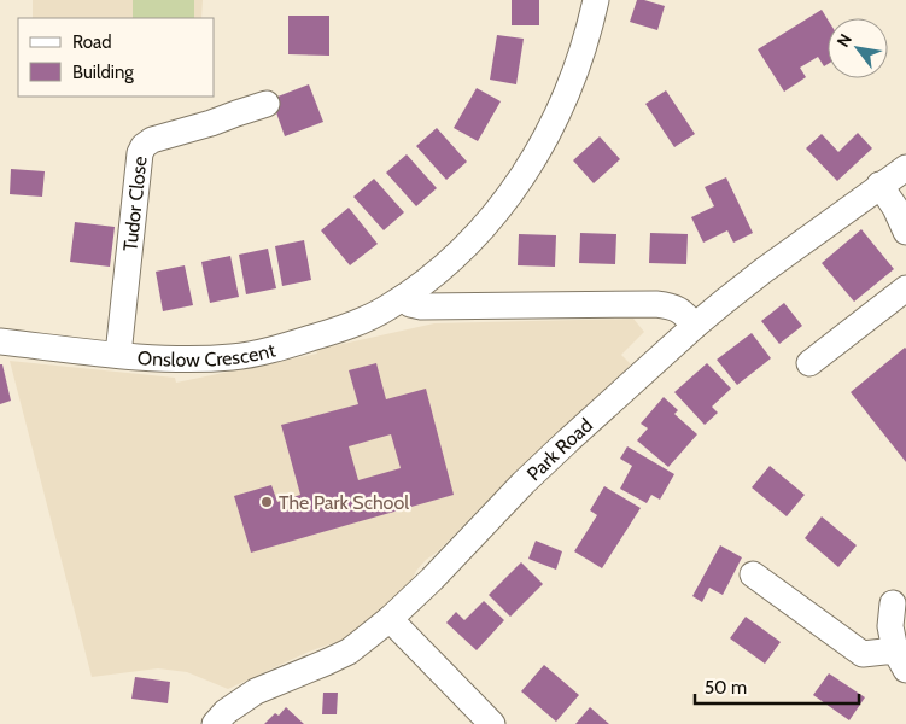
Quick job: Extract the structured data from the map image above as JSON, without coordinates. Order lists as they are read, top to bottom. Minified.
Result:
{"streets":{"street":["Tudor Close","Onslow Crescent","Park Road"]},"crossings":[["Tudor Close","Onslow Crescent"]],"places":["The Park School"],"legend":["Road","Building"],"scale_bar":"50 m","north":"top left"}
